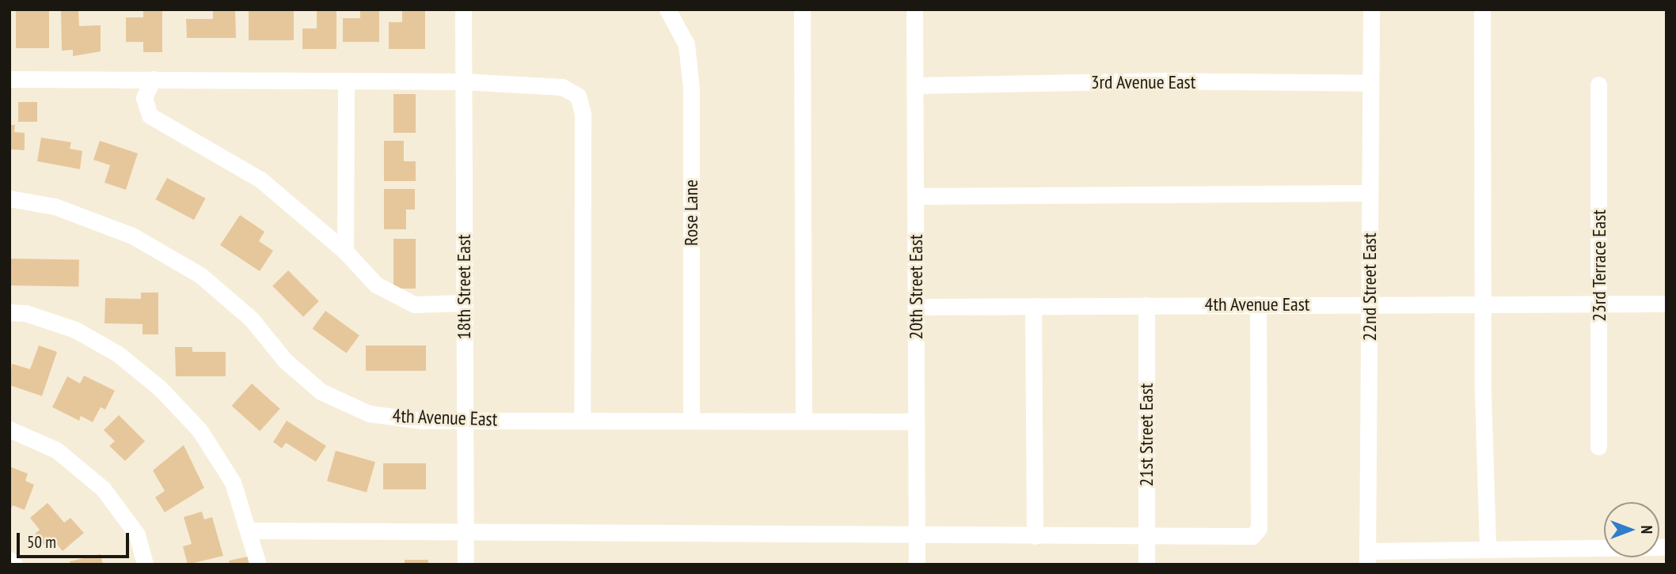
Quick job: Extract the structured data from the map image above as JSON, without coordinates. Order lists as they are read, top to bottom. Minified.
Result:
{"streets":{"street":["3rd Avenue East","Rose Lane","23rd Terrace East","18th Street East","20th Street East","22nd Street East","4th Avenue East","21st Street East"]},"crossings":[["3rd Avenue East","20th Street East"],["3rd Avenue East","22nd Street East"],["Rose Lane","4th Avenue East"],["23rd Terrace East","4th Avenue East"],["18th Street East","4th Avenue East"],["20th Street East","4th Avenue East"],["22nd Street East","4th Avenue East"],["4th Avenue East","21st Street East"]],"scale_bar":"50 m","north":"right"}
